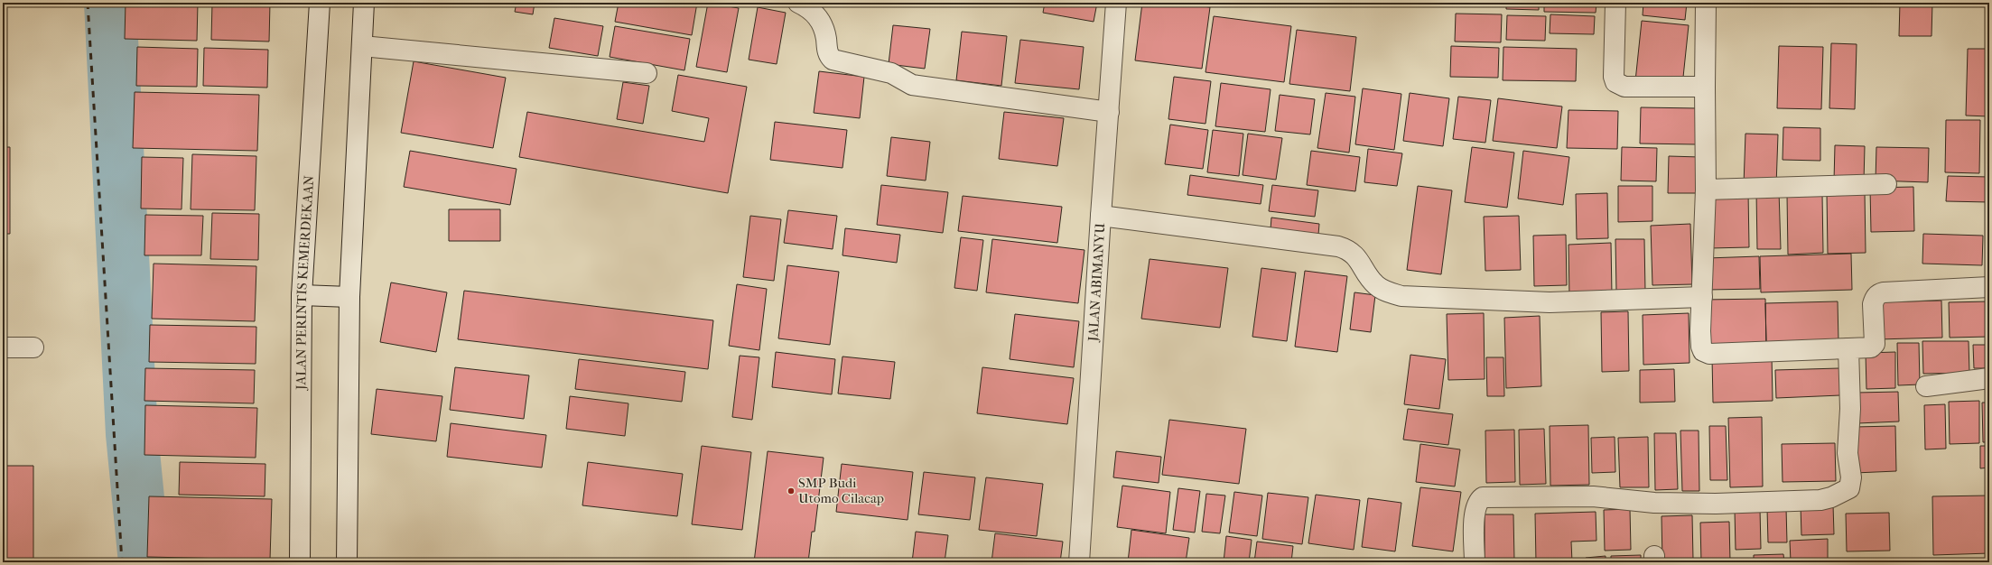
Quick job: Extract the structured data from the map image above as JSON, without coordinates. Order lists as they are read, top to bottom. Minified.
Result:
{"streets":{"street":["JALAN PERINTIS KEMERDEKAAN","JALAN ABIMANYU"]},"places":["SMP Budi Utomo Cilacap"]}
